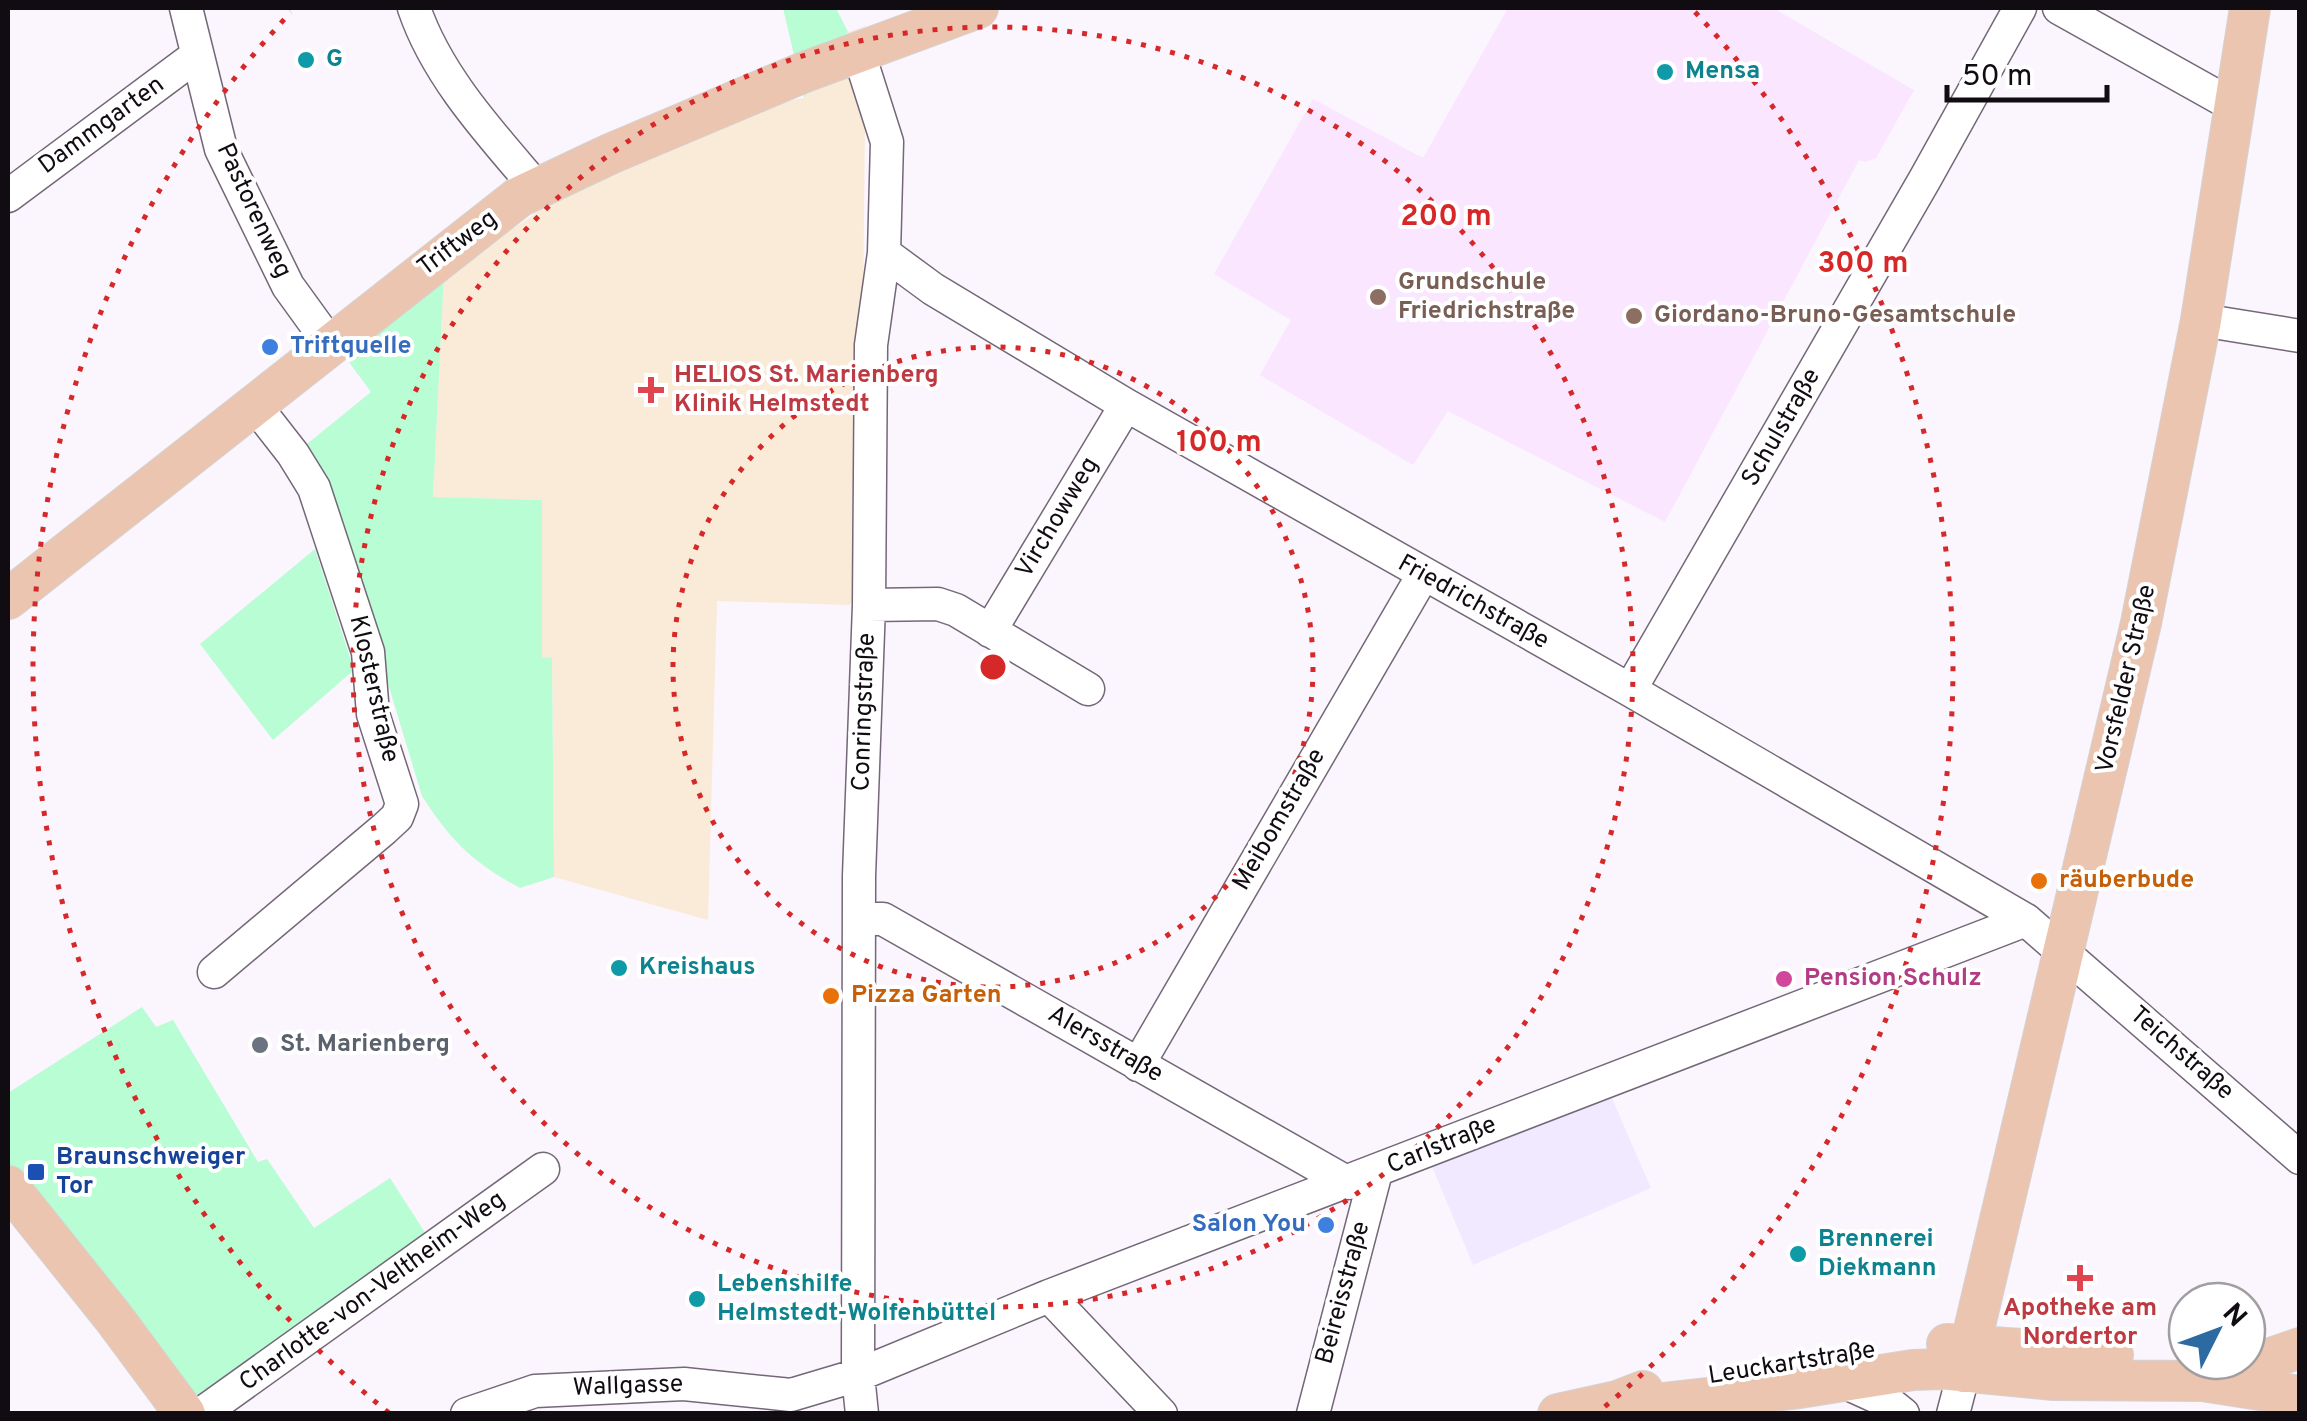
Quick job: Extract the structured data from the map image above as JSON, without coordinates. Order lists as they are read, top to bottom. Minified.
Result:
{"streets":{"main road":["Triftweg","Vorsfelder Straße","Leuckartstraße"],"street":["Dammgarten","Pastorenweg","Schulstraße","Virchowweg","Friedrichstraße","Klosterstraße","Conringstraße","Meibomstraße","Alersstraße","Teichstraße","Carlstraße","Charlotte-von-Veltheim-Weg","Beireisstraße","Wallgasse"]},"crossings":[["Dammgarten","Pastorenweg"],["Pastorenweg","Triftweg"],["Triftweg","Klosterstraße"],["Triftweg","Conringstraße"],["Schulstraße","Friedrichstraße"],["Virchowweg","Friedrichstraße"],["Friedrichstraße","Vorsfelder Straße"],["Friedrichstraße","Conringstraße"],["Friedrichstraße","Meibomstraße"],["Friedrichstraße","Teichstraße"],["Friedrichstraße","Carlstraße"],["Vorsfelder Straße","Teichstraße"],["Vorsfelder Straße","Leuckartstraße"],["Conringstraße","Alersstraße"],["Conringstraße","Carlstraße"],["Meibomstraße","Alersstraße"],["Alersstraße","Carlstraße"],["Alersstraße","Beireisstraße"],["Carlstraße","Beireisstraße"],["Carlstraße","Wallgasse"]],"places":{"other":["G","Mensa","Grundschule Friedrichstraße","Giordano-Bruno-Gesamtschule","Triftquelle","räuberbude","Kreishaus","Pension Schulz","Pizza Garten","St. Marienberg","Salon You","Brennerei Diekmann","Lebenshilfe Helmstedt-Wolfenbüttel"],"health":["HELIOS St. Marienberg Klinik Helmstedt","Apotheke am Nordertor"],"transit":["Braunschweiger Tor"]},"scale_bar":"50 m","north":"top right","rings":["200 m","300 m","100 m"]}
